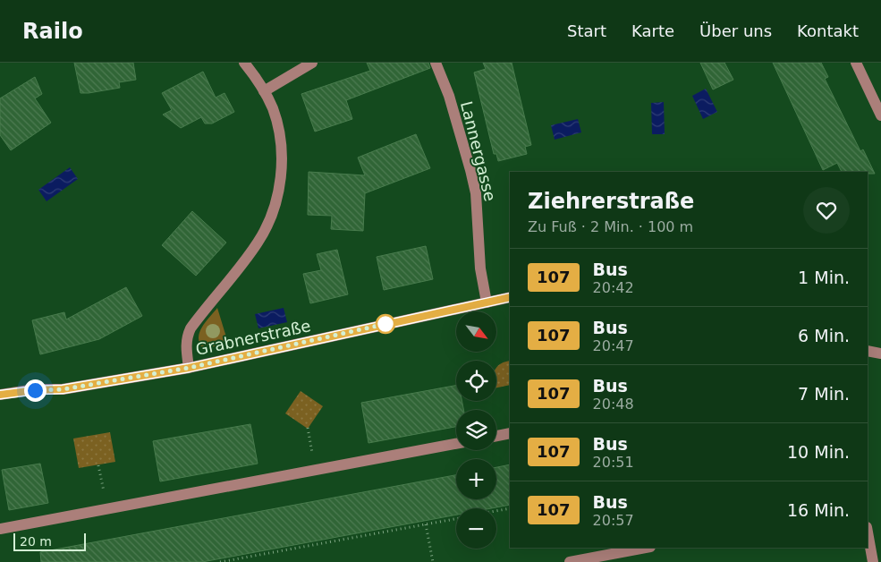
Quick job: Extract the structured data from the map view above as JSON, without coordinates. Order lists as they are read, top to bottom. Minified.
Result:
{"streets":{"street":["Lannergasse","Grabnerstraße"]},"crossings":[["Lannergasse","Grabnerstraße"]],"lines":["bus line 107"],"scale_bar":"20 m","north":"bottom right","page":{"header":"Railo","nav":["Start","Karte","Über uns","Kontakt"],"heading":["Ziehrerstraße","Zu Fuß · 2 Min. · 100 m"],"list":[{"mark":"107","name":"Bus","note":"20:42","value":"1 Min."},{"mark":"107","name":"Bus","note":"20:47","value":"6 Min."},{"mark":"107","name":"Bus","note":"20:48","value":"7 Min."},{"mark":"107","name":"Bus","note":"20:51","value":"10 Min."},{"mark":"107","name":"Bus","note":"20:57","value":"16 Min."}],"map_buttons":["+","−"],"scale":"20 m"}}
